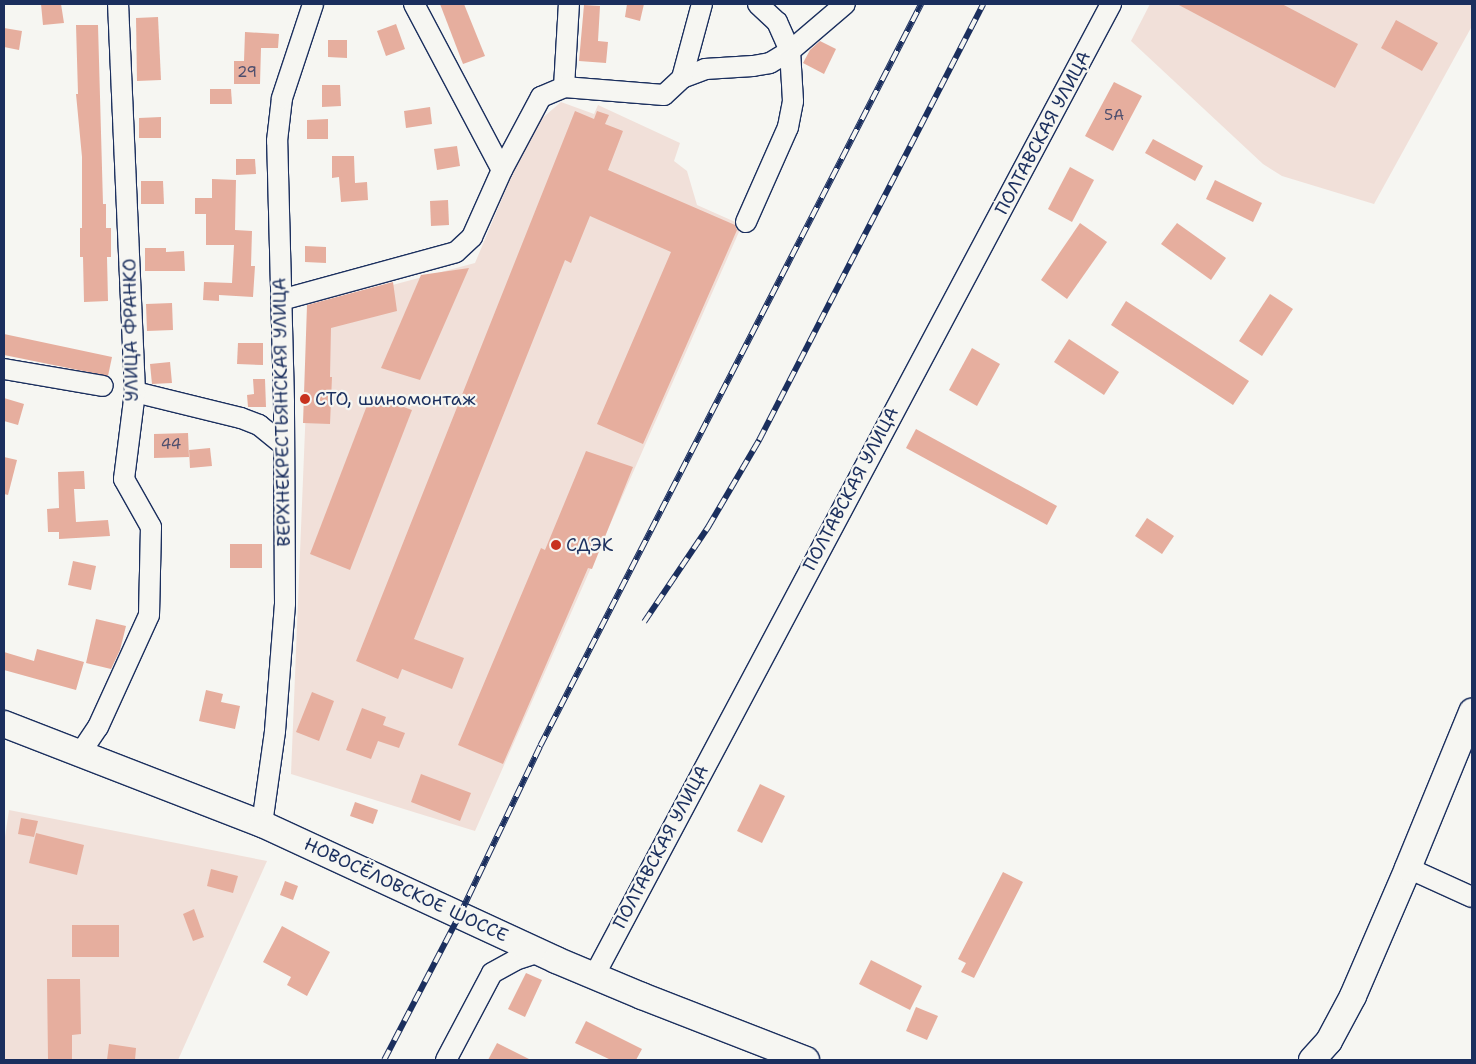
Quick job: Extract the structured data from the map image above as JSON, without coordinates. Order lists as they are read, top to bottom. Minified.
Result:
{"streets":{"main road":["НОВОСЁЛОВСКОЕ ШОССЕ"],"street":["ПОЛТАВСКАЯ УЛИЦА","УЛИЦА ФРАНКО","ВЕРХНЕКРЕСТЬЯНСКАЯ УЛИЦА"]},"crossings":[["ПОЛТАВСКАЯ УЛИЦА","НОВОСЁЛОВСКОЕ ШОССЕ"],["УЛИЦА ФРАНКО","НОВОСЁЛОВСКОЕ ШОССЕ"],["ВЕРХНЕКРЕСТЬЯНСКАЯ УЛИЦА","НОВОСЁЛОВСКОЕ ШОССЕ"]],"places":["СТО, шиномонтаж","СДЭК"],"house_numbers":["29","5А","44"]}
